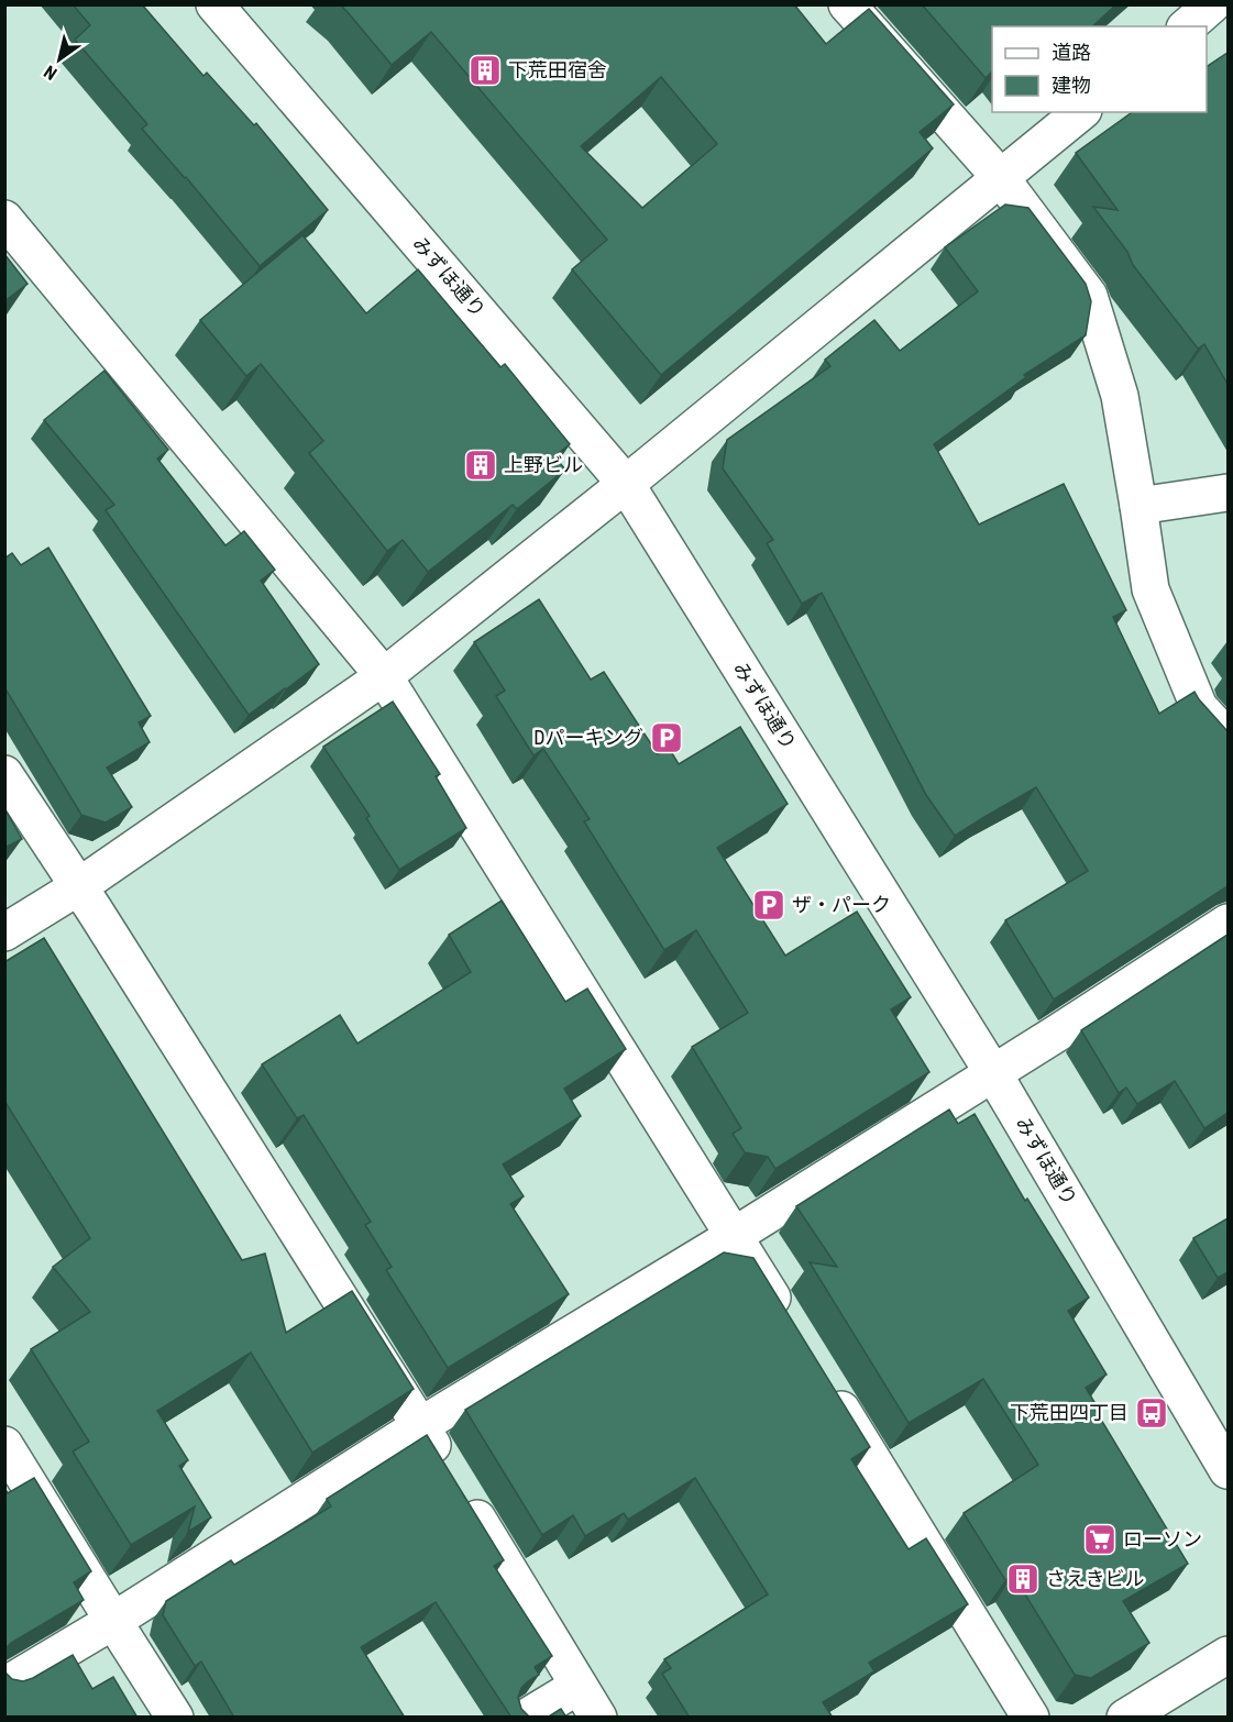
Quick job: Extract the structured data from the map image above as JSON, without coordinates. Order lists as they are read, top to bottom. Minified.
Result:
{"streets":{"street":["みずほ通り"]},"places":{"building":["下荒田宿舍","上野ビル","さえきビル"],"parking":["Dパーキング","ザ・パーク"],"bus stop":["下荒田四丁目"],"supermarket":["ローソン"]},"legend":["道路","建物"],"north":"bottom left"}
